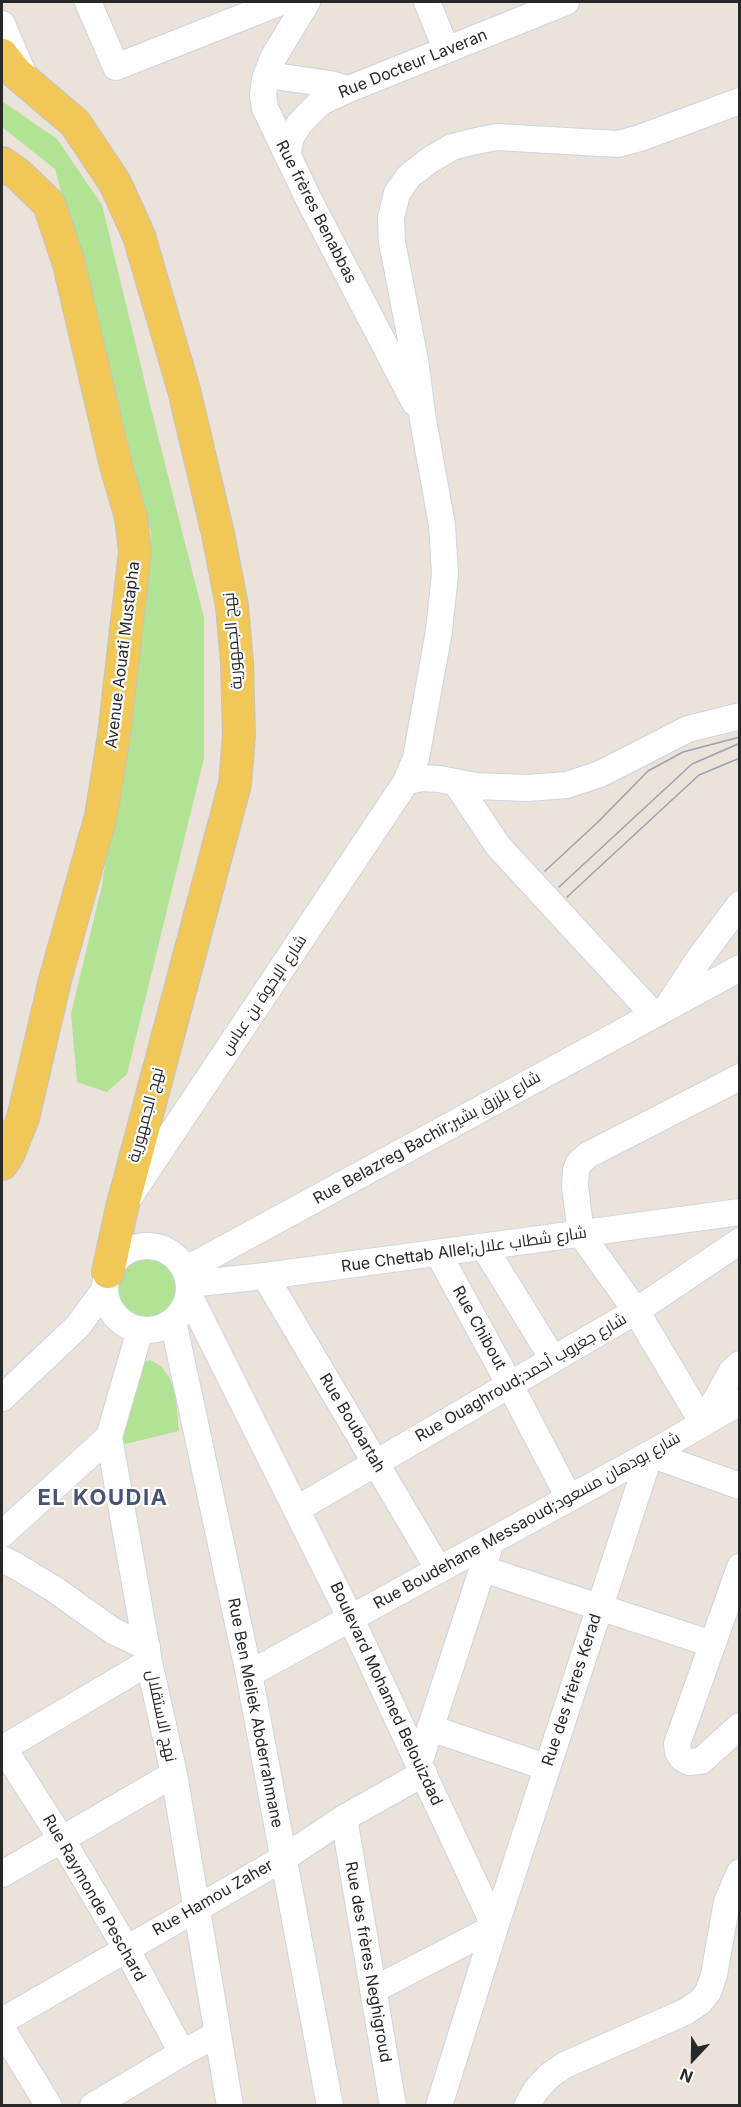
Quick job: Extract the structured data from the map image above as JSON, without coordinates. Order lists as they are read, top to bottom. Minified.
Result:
{"streets":{"main road":["نهج الجمهورية","Avenue Aouati Mustapha"],"street":["Rue Docteur Laveran","Rue frères Benabbas","شارع الإخوة بن عباس","Rue Belazreg Bachir;شارع بلزرق بشير","Rue Chettab Allel;شارع شطاب علال","Rue Chibout","Rue Ouaghroud;شارع جغروب أحمد","Rue Boubartah","Rue Boudehane Messaoud;شارع بودهان مسعود","Rue des frères Kerad","Boulevard Mohamed Belouizdad","Rue Ben Meliek Abderrahmane","نهج الاستقلال","Rue Raymonde Peschard","Rue Hamou Zaher","Rue des frères Neghigroud"]},"crossings":[["Rue Docteur Laveran","Rue frères Benabbas"],["Rue frères Benabbas","شارع الإخوة بن عباس"],["نهج الجمهورية","شارع الإخوة بن عباس"],["نهج الجمهورية","Rue Belazreg Bachir;شارع بلزرق بشير"],["نهج الجمهورية","Rue Chettab Allel;شارع شطاب علال"],["نهج الجمهورية","Boulevard Mohamed Belouizdad"],["نهج الجمهورية","Rue Ben Meliek Abderrahmane"],["نهج الجمهورية","نهج الاستقلال"],["Rue Belazreg Bachir;شارع بلزرق بشير","Rue Chettab Allel;شارع شطاب علال"],["Rue Belazreg Bachir;شارع بلزرق بشير","Boulevard Mohamed Belouizdad"],["Rue Belazreg Bachir;شارع بلزرق بشير","Rue Ben Meliek Abderrahmane"],["Rue Belazreg Bachir;شارع بلزرق بشير","نهج الاستقلال"],["Rue Chettab Allel;شارع شطاب علال","Rue Chibout"],["Rue Chettab Allel;شارع شطاب علال","Rue Boubartah"],["Rue Chettab Allel;شارع شطاب علال","Boulevard Mohamed Belouizdad"],["Rue Chettab Allel;شارع شطاب علال","Rue Ben Meliek Abderrahmane"],["Rue Chettab Allel;شارع شطاب علال","نهج الاستقلال"],["Rue Chibout","Rue Ouaghroud;شارع جغروب أحمد"],["Rue Chibout","Rue Boudehane Messaoud;شارع بودهان مسعود"],["Rue Ouaghroud;شارع جغروب أحمد","Rue Boubartah"],["Rue Ouaghroud;شارع جغروب أحمد","Boulevard Mohamed Belouizdad"],["Rue Boubartah","Rue Boudehane Messaoud;شارع بودهان مسعود"],["Rue Boudehane Messaoud;شارع بودهان مسعود","Rue des frères Kerad"],["Rue Boudehane Messaoud;شارع بودهان مسعود","Boulevard Mohamed Belouizdad"],["Rue Boudehane Messaoud;شارع بودهان مسعود","Rue Ben Meliek Abderrahmane"],["Rue des frères Kerad","Boulevard Mohamed Belouizdad"],["Boulevard Mohamed Belouizdad","Rue Ben Meliek Abderrahmane"],["Boulevard Mohamed Belouizdad","نهج الاستقلال"],["Boulevard Mohamed Belouizdad","Rue Hamou Zaher"],["Rue Ben Meliek Abderrahmane","نهج الاستقلال"],["Rue Ben Meliek Abderrahmane","Rue Hamou Zaher"],["نهج الاستقلال","Rue Hamou Zaher"],["Rue Raymonde Peschard","Rue Hamou Zaher"],["Rue Hamou Zaher","Rue des frères Neghigroud"]],"districts":["EL KOUDIA"],"north":"bottom"}
